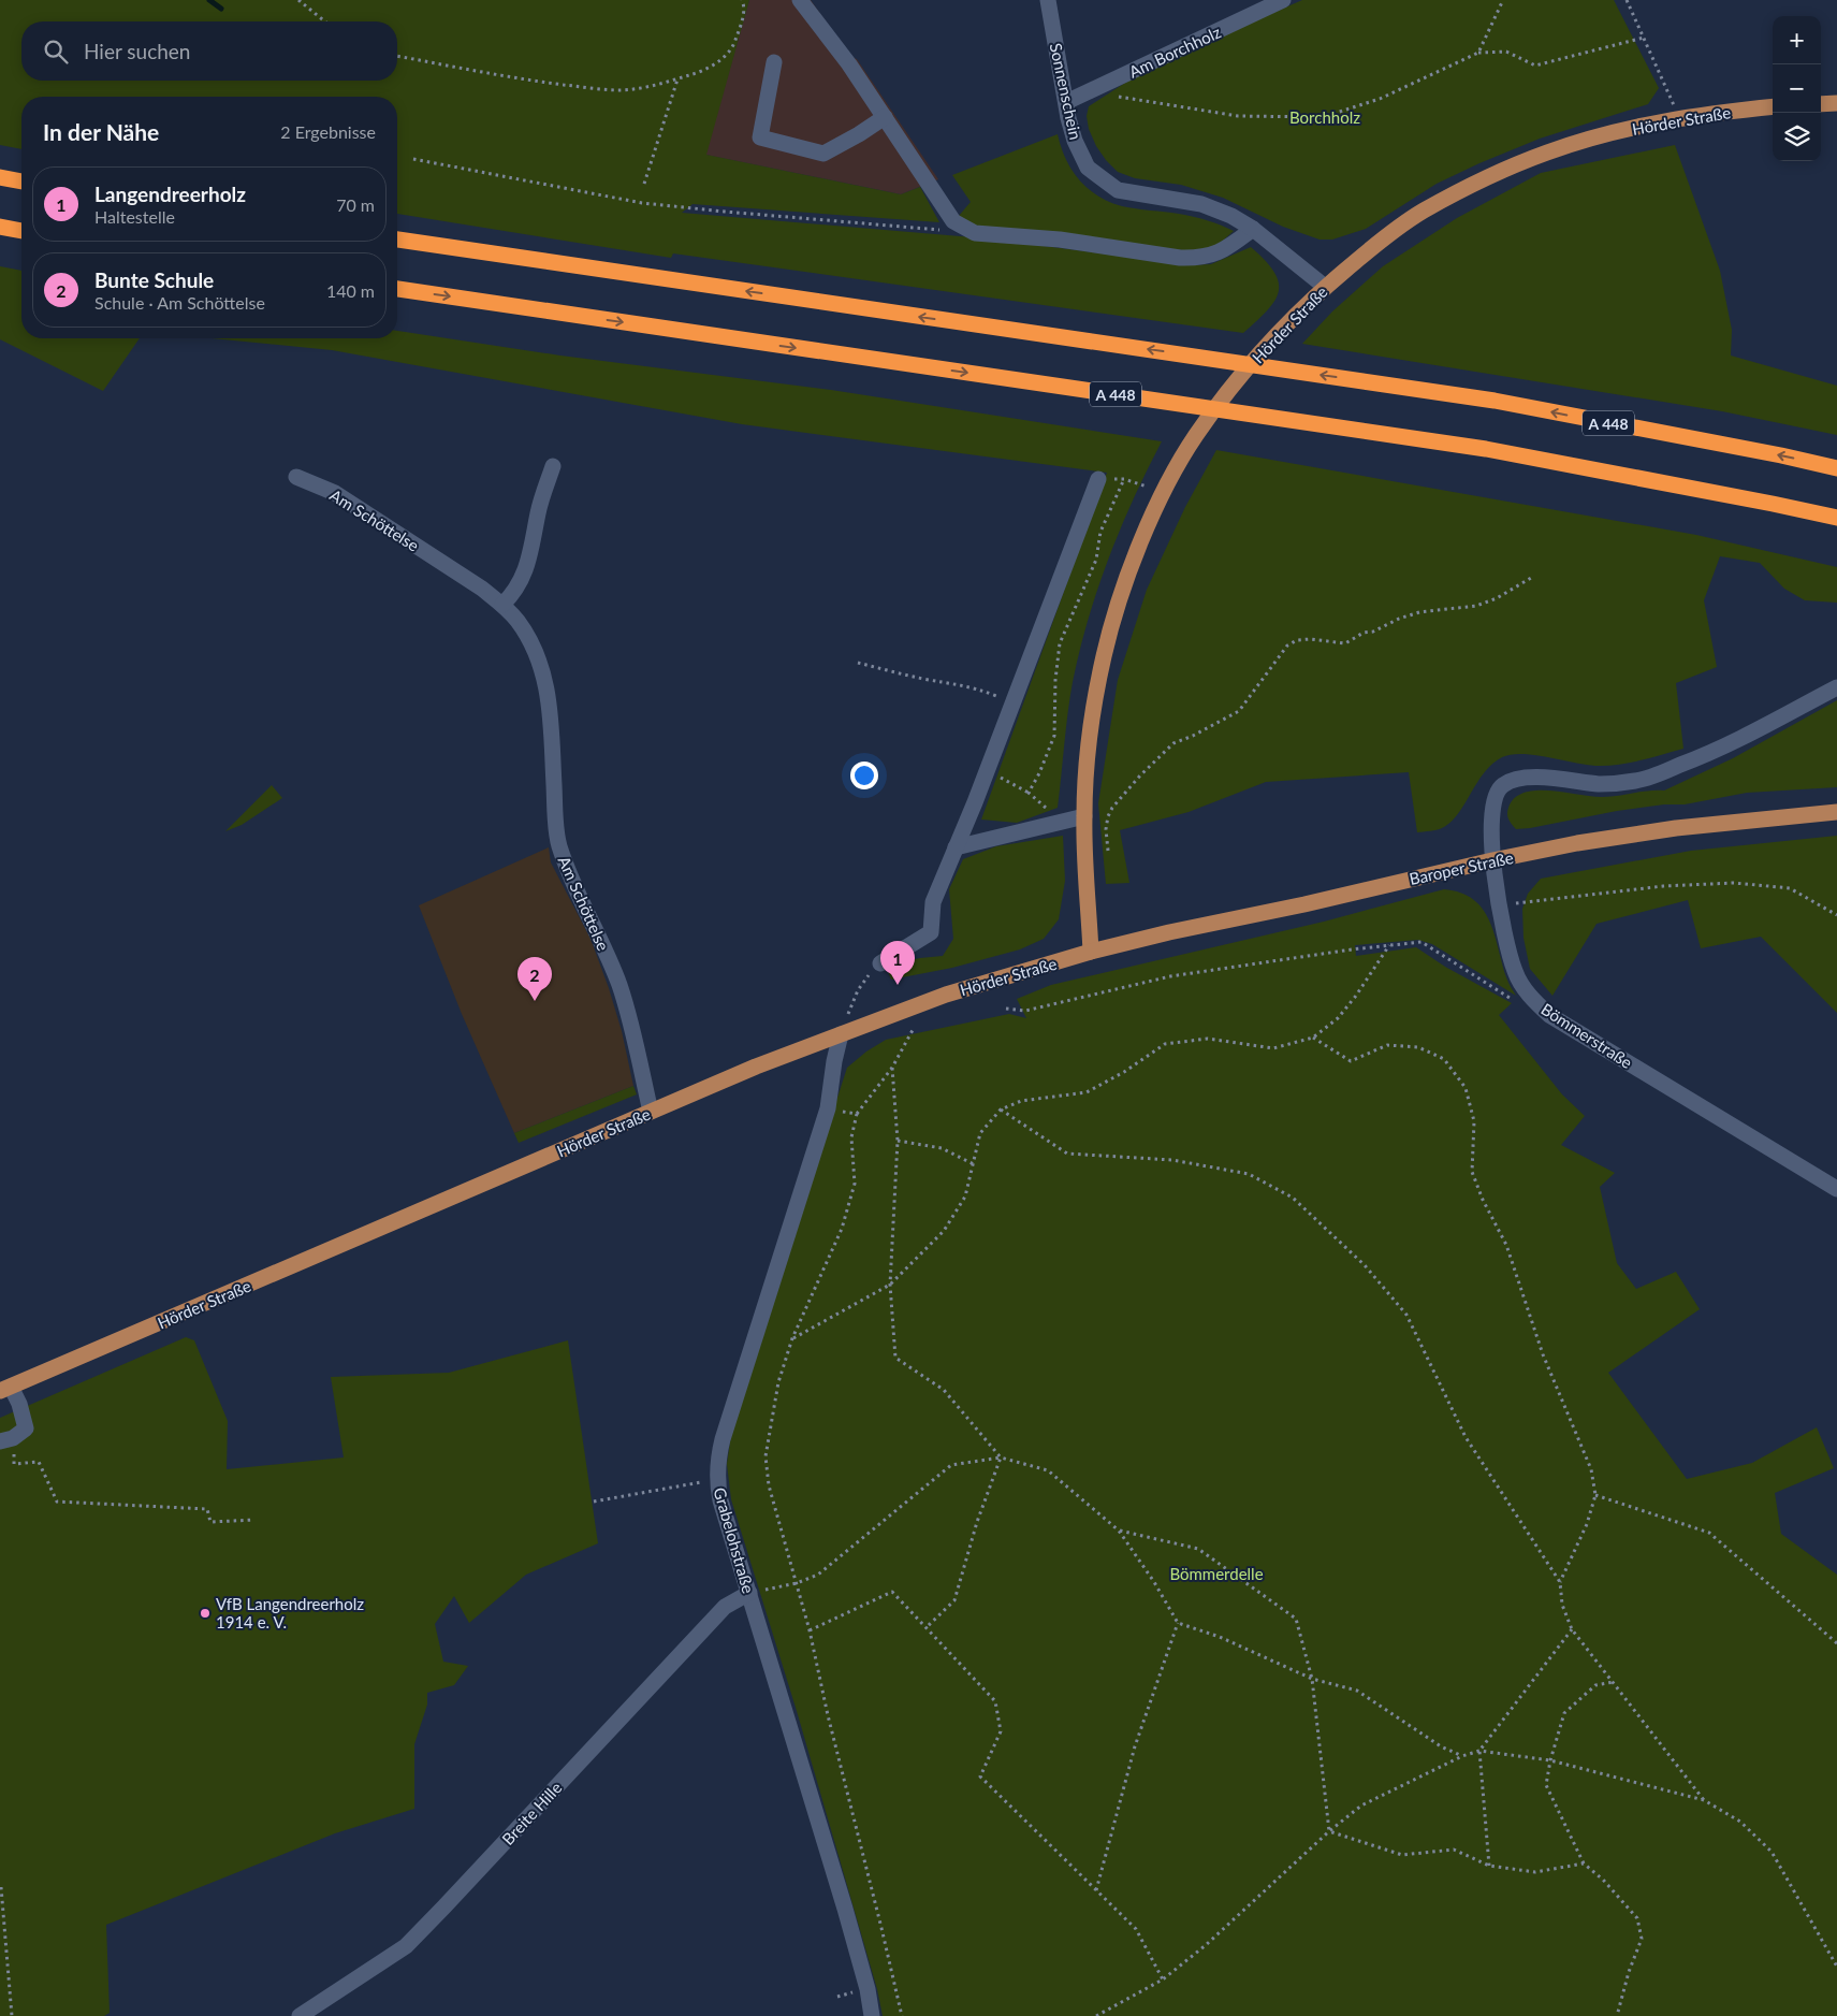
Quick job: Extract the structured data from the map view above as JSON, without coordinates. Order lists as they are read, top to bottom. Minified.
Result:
{"streets":{"highway":["A 448"],"main road":["Hörder Straße","Baroper Straße"],"street":["Am Borchholz","Sonnenschein","Am Schöttelse","Bömmerstraße","Grabelohstraße","Breite Hille"]},"crossings":[["Am Borchholz","Sonnenschein"],["Sonnenschein","Hörder Straße"],["Hörder Straße","Am Schöttelse"],["Hörder Straße","Baroper Straße"],["Hörder Straße","Grabelohstraße"],["Baroper Straße","Bömmerstraße"],["Grabelohstraße","Breite Hille"]],"parks":["Borchholz","Bömmerdelle"],"places":["VfB Langendreerholz 1914 e. V."],"page":{"map_buttons":["+","−"],"search":"Hier suchen","heading":["In der Nähe","2 Ergebnisse"],"list":[{"mark":"1","name":"Langendreerholz","note":"Haltestelle","value":"70 m"},{"mark":"2","name":"Bunte Schule","note":"Schule · Am Schöttelse","value":"140 m"}],"pins":["1","2"]}}
